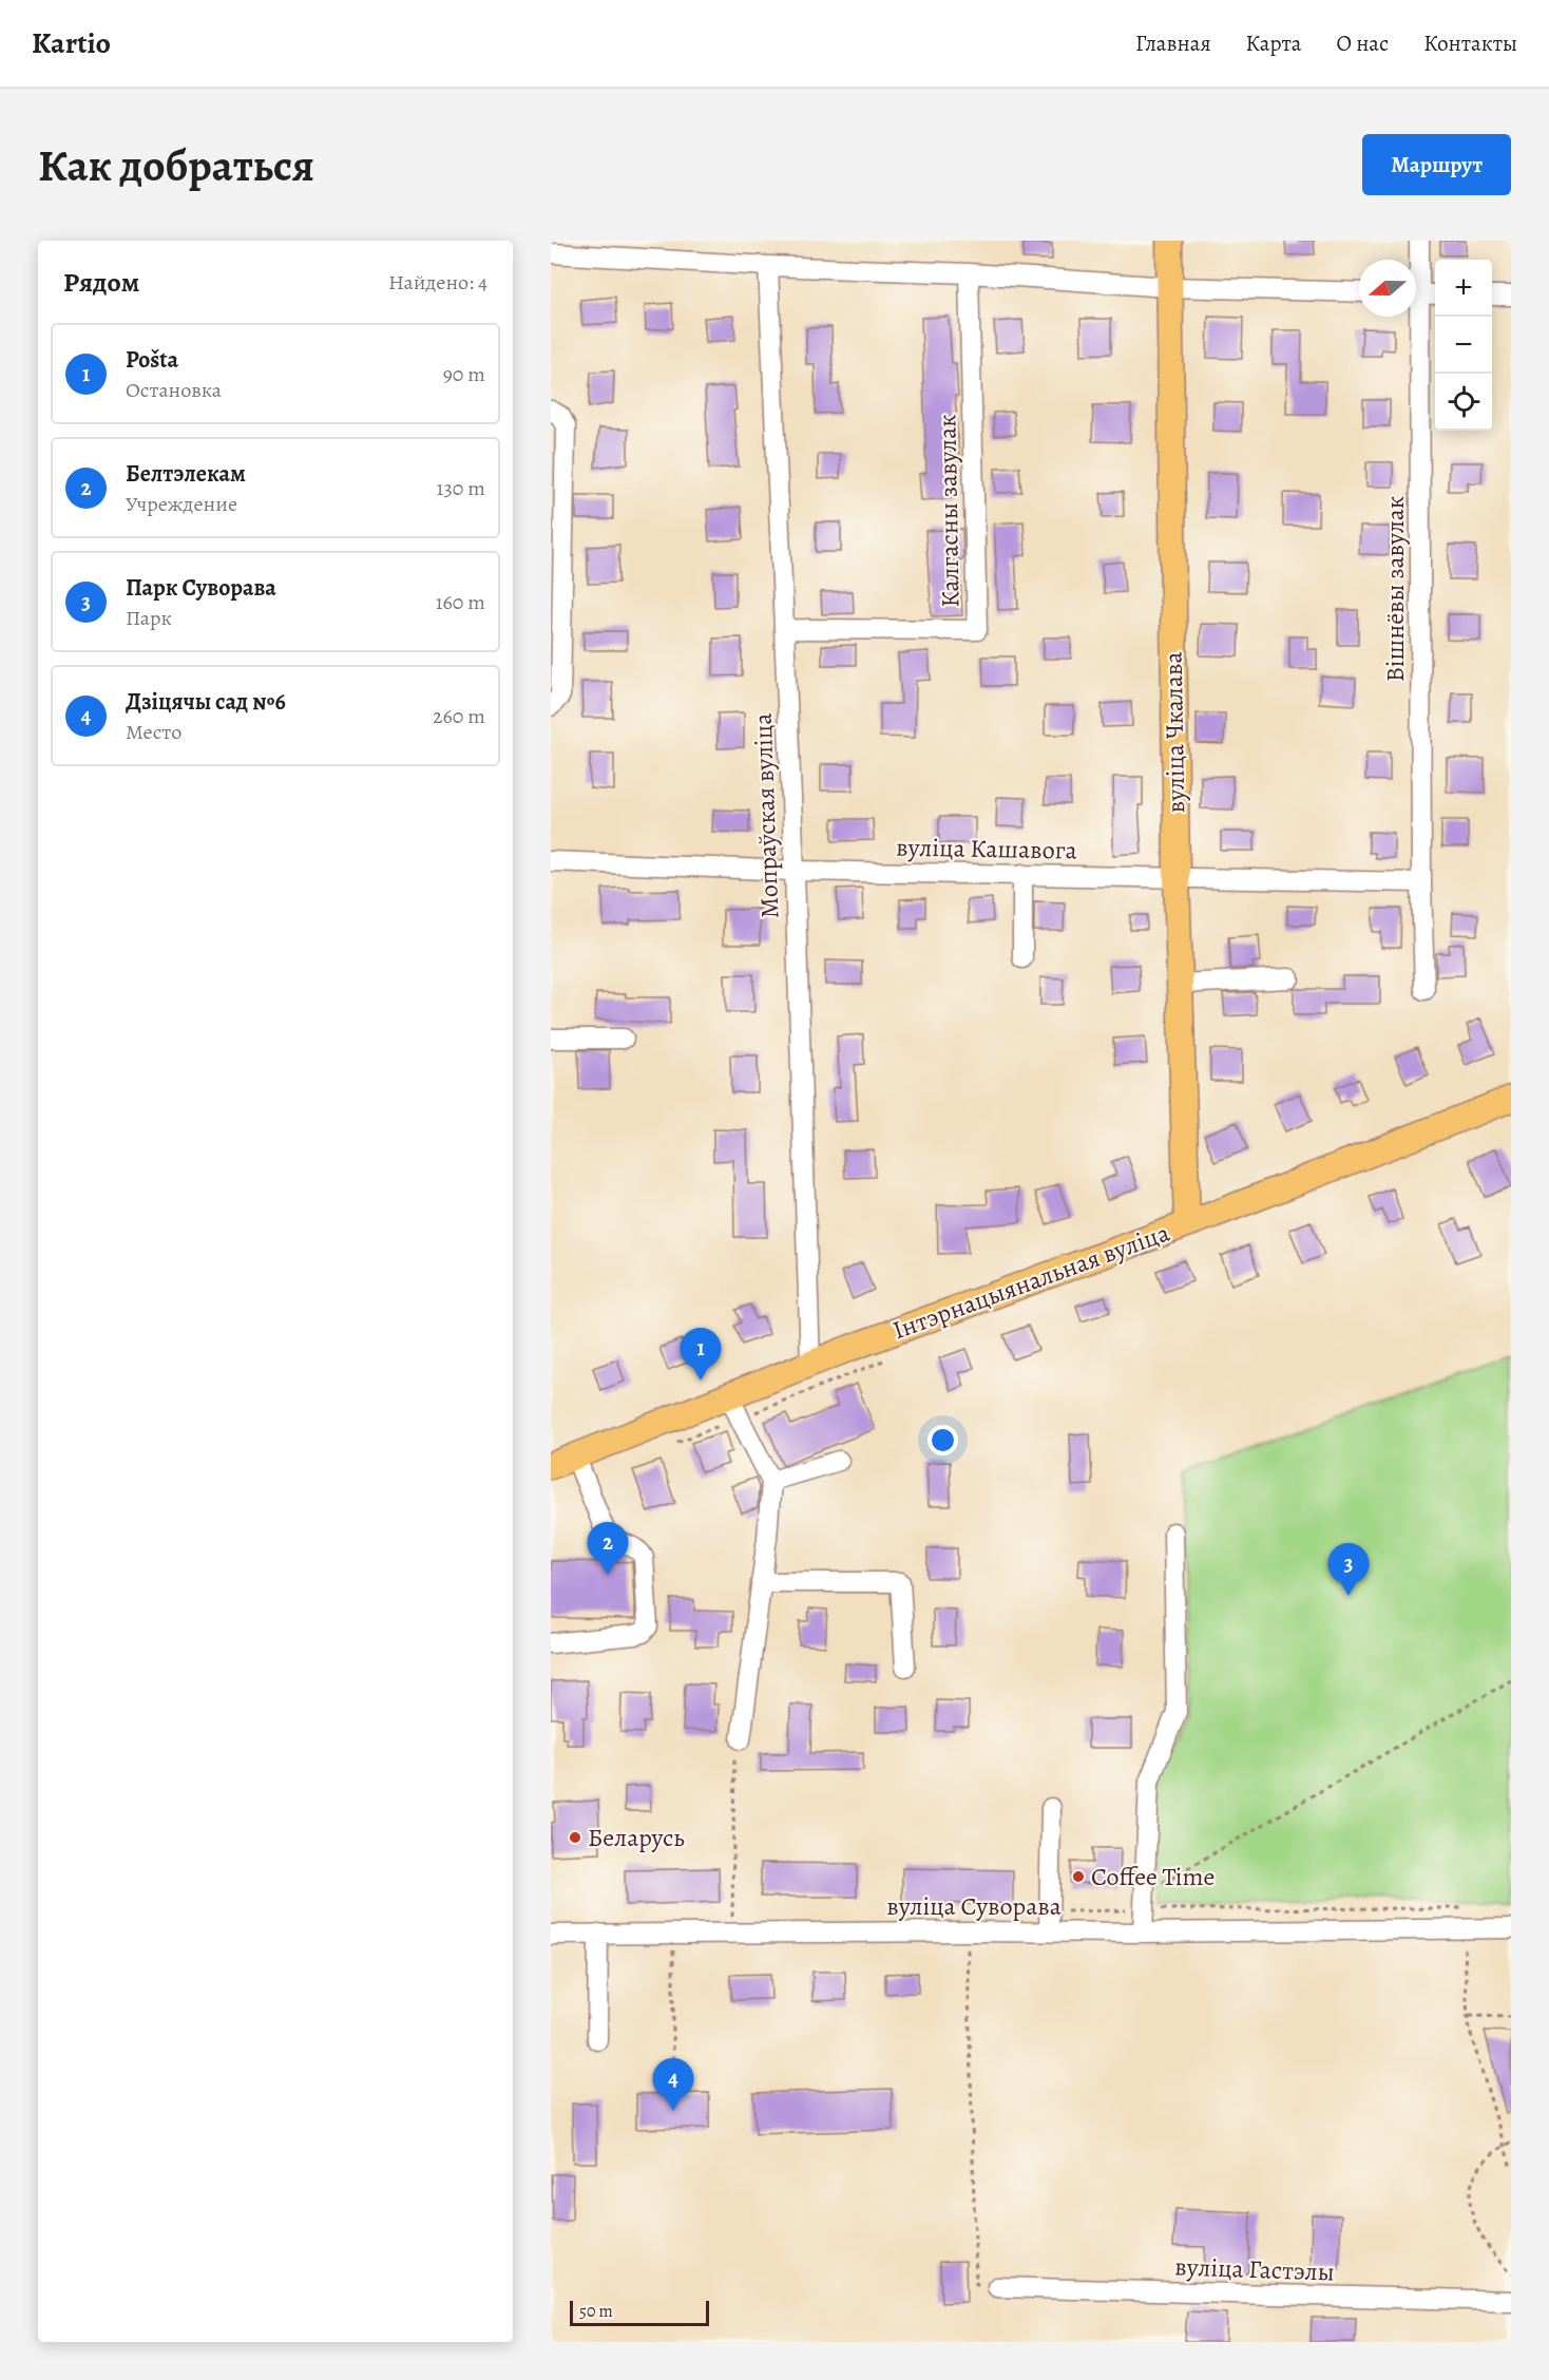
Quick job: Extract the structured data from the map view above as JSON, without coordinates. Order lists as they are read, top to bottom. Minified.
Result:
{"streets":{"main road":["вуліца Чкалава","Інтэрнацыянальная вуліца"],"street":["Калгасны завулак","Вішнёвы завулак","Мопраўская вуліца","вуліца Кашавога","вуліца Суворава","вуліца Гастэлы"]},"crossings":[["Калгасны завулак","Мопраўская вуліца"],["Вішнёвы завулак","вуліца Кашавога"],["вуліца Чкалава","вуліца Кашавога"],["вуліца Чкалава","Інтэрнацыянальная вуліца"],["Мопраўская вуліца","вуліца Кашавога"],["Мопраўская вуліца","Інтэрнацыянальная вуліца"]],"places":["Беларусь","Coffee Time"],"scale_bar":"50 m","north":"left","page":{"header":"Kartio","nav":["Главная","Карта","О нас","Контакты"],"buttons":"Маршрут","title":"Как добраться","heading":["Рядом","Найдено: 4"],"map_buttons":["+","−"],"list":[{"mark":"1","name":"Pošta","note":"Остановка","value":"90 m"},{"mark":"2","name":"Белтэлекам","note":"Учреждение","value":"130 m"},{"mark":"3","name":"Парк Суворава","note":"Парк","value":"160 m"},{"mark":"4","name":"Дзіцячы сад №6","note":"Место","value":"260 m"}],"pins":["1","2","3","4"],"scale":"50 m"}}
